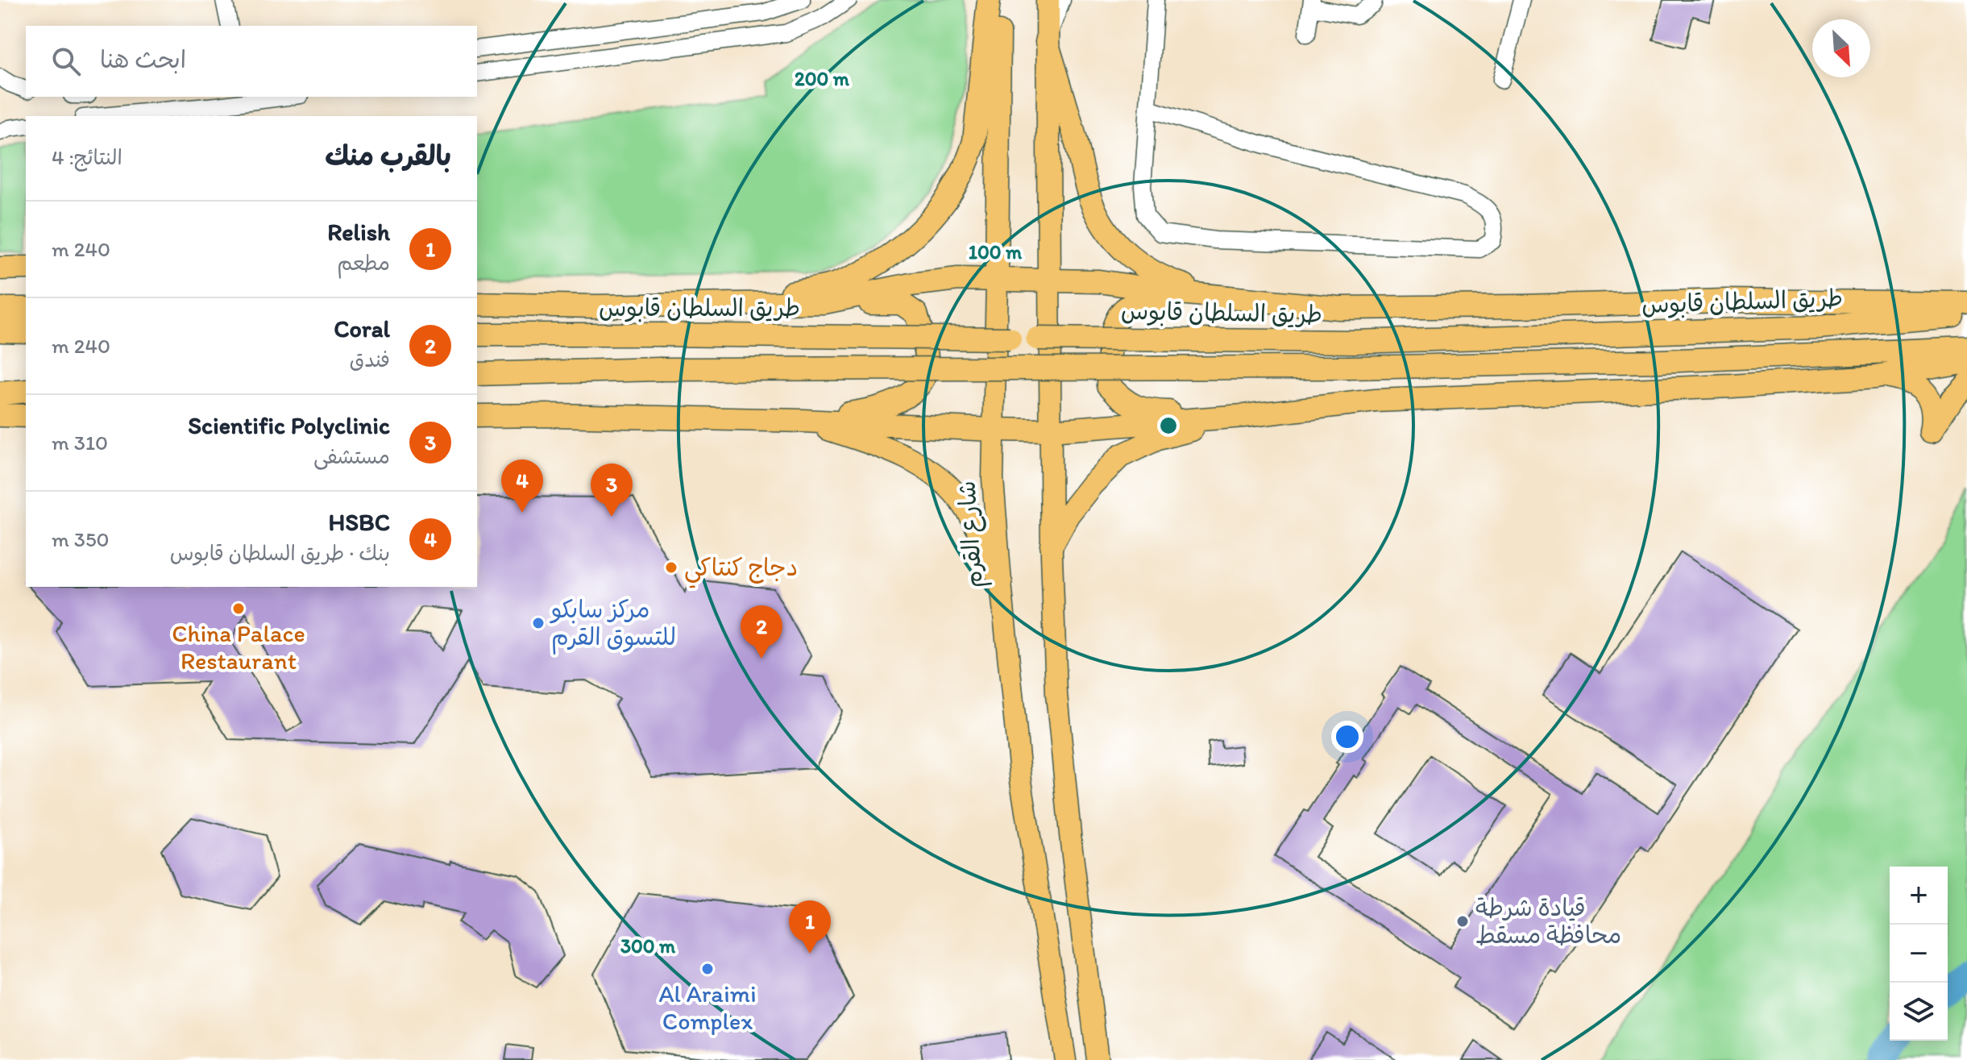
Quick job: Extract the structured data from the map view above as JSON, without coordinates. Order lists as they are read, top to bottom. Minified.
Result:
{"streets":{"highway":["طريق السلطان قابوس","شارع القرم"]},"places":["دجاج كنتاكي","China Palace Restaurant","مركز سابكو للتسوق القرم","قيادة شرطة محافظة مسقط","Al Araimi Complex"],"north":"bottom right","page":{"search":"ابحث هنا","heading":["بالقرب منك","النتائج: 4"],"list":[{"mark":"1","name":"Relish","note":"مطعم","value":"240 m"},{"mark":"2","name":"Coral","note":"فندق","value":"240 m"},{"mark":"3","name":"Scientific Polyclinic","note":"مستشفى","value":"310 m"},{"mark":"4","name":"HSBC","note":"بنك · طريق السلطان قابوس","value":"350 m"}],"pins":["4","3","2","1"],"map_buttons":["+","−"]},"rings":["200 m","100 m","300 m"]}
